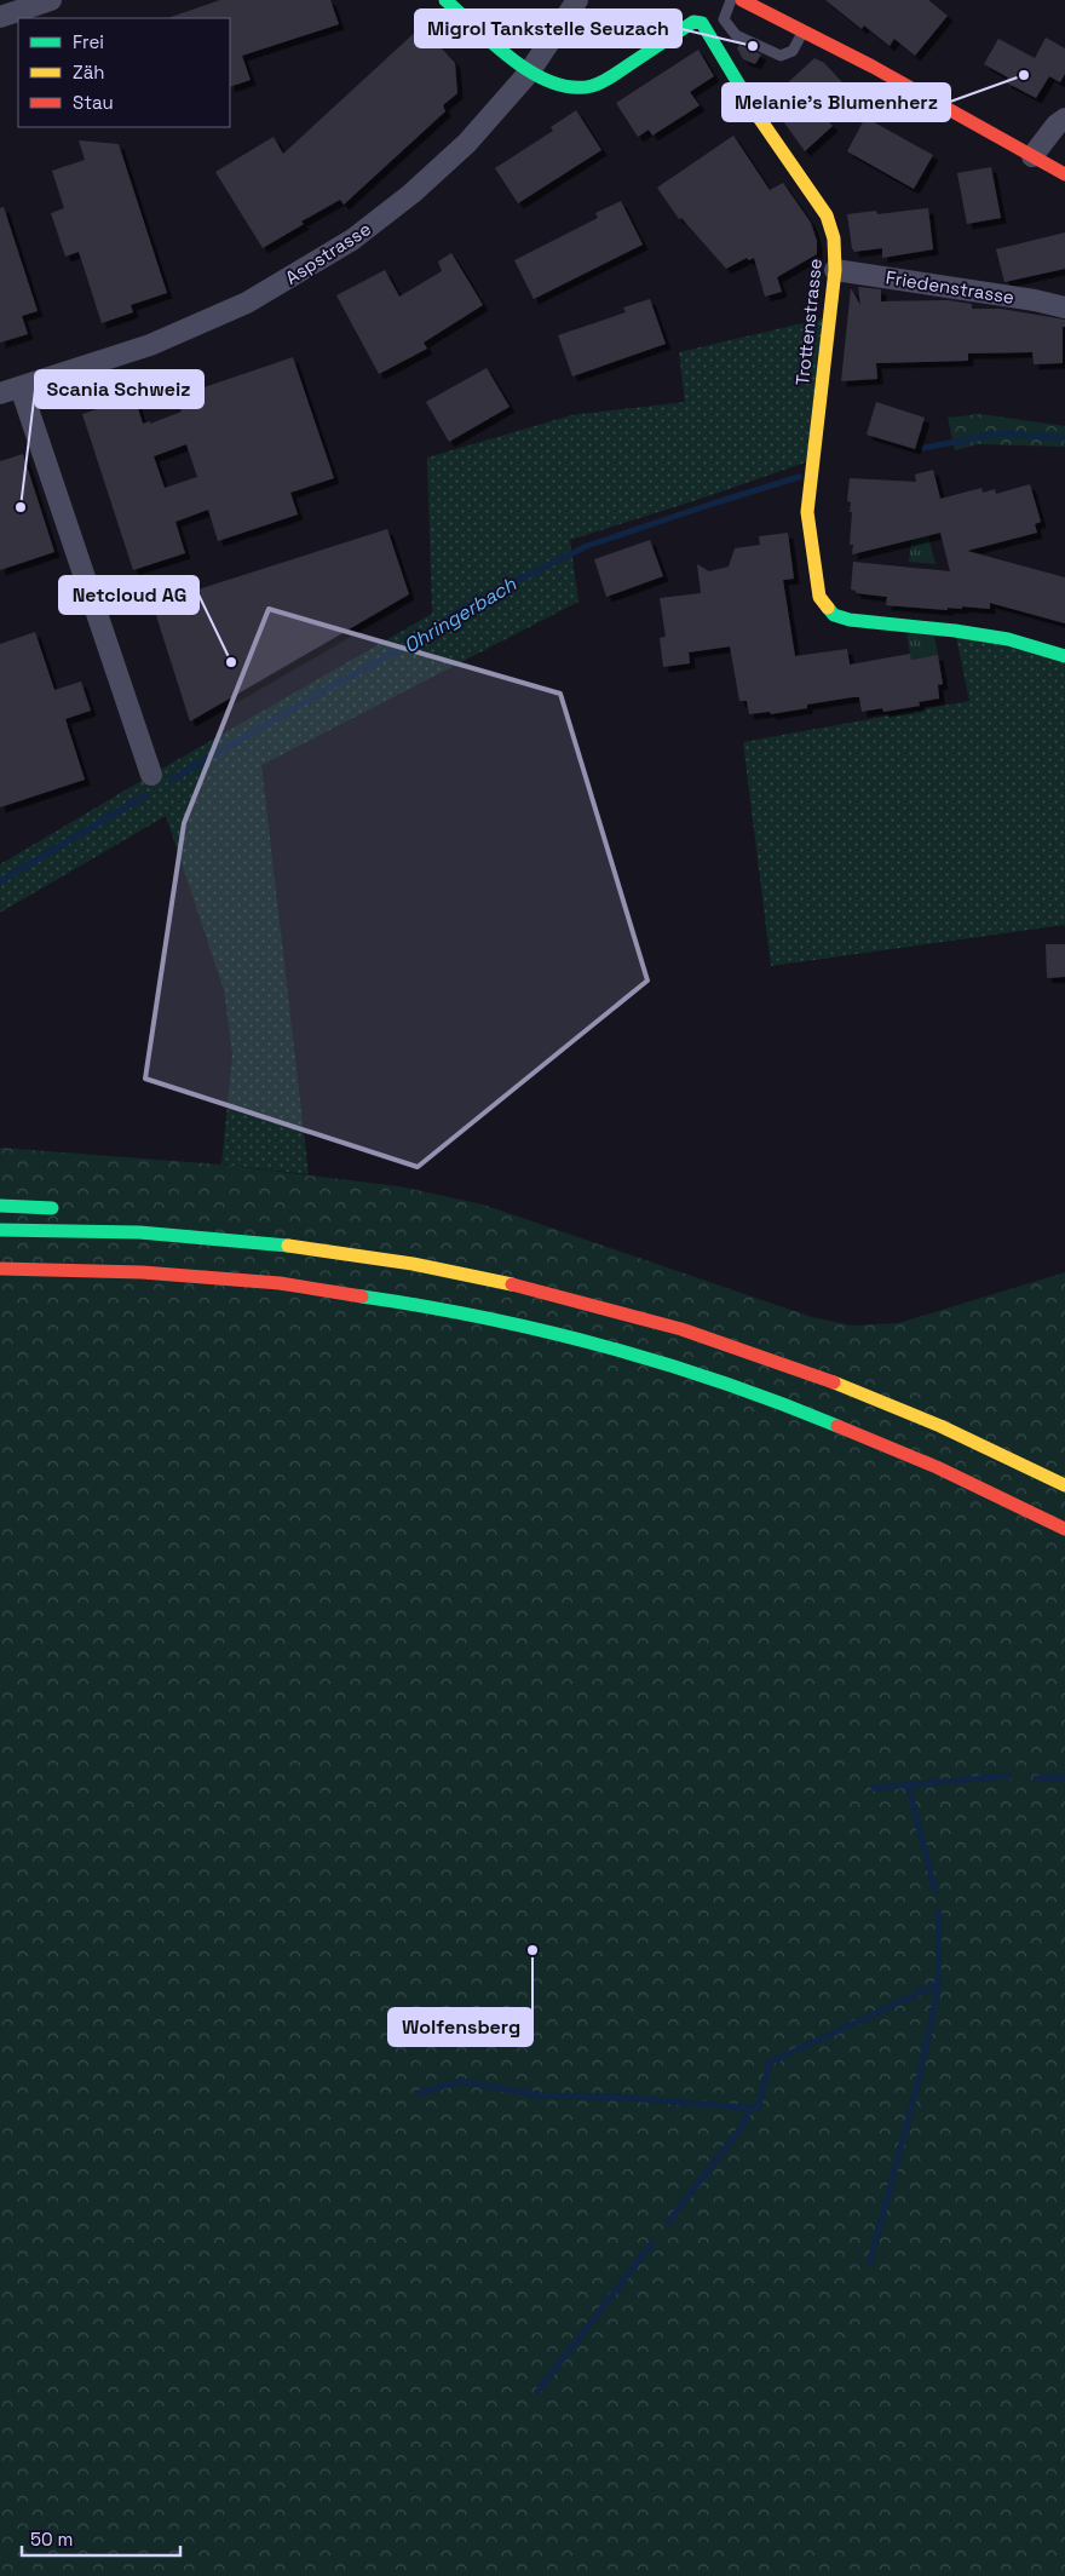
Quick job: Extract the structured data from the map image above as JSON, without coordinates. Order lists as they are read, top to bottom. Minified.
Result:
{"streets":{"main road":["Trottenstrasse"],"street":["Aspstrasse","Friedenstrasse"]},"crossings":[["Aspstrasse","Trottenstrasse"],["Friedenstrasse","Trottenstrasse"]],"water":["Ohringerbach"],"places":["Migrol Tankstelle Seuzach","Melanie’s Blumenherz","Scania Schweiz","Netcloud AG","Wolfensberg"],"legend":["Frei","Zäh","Stau"],"scale_bar":"50 m"}
